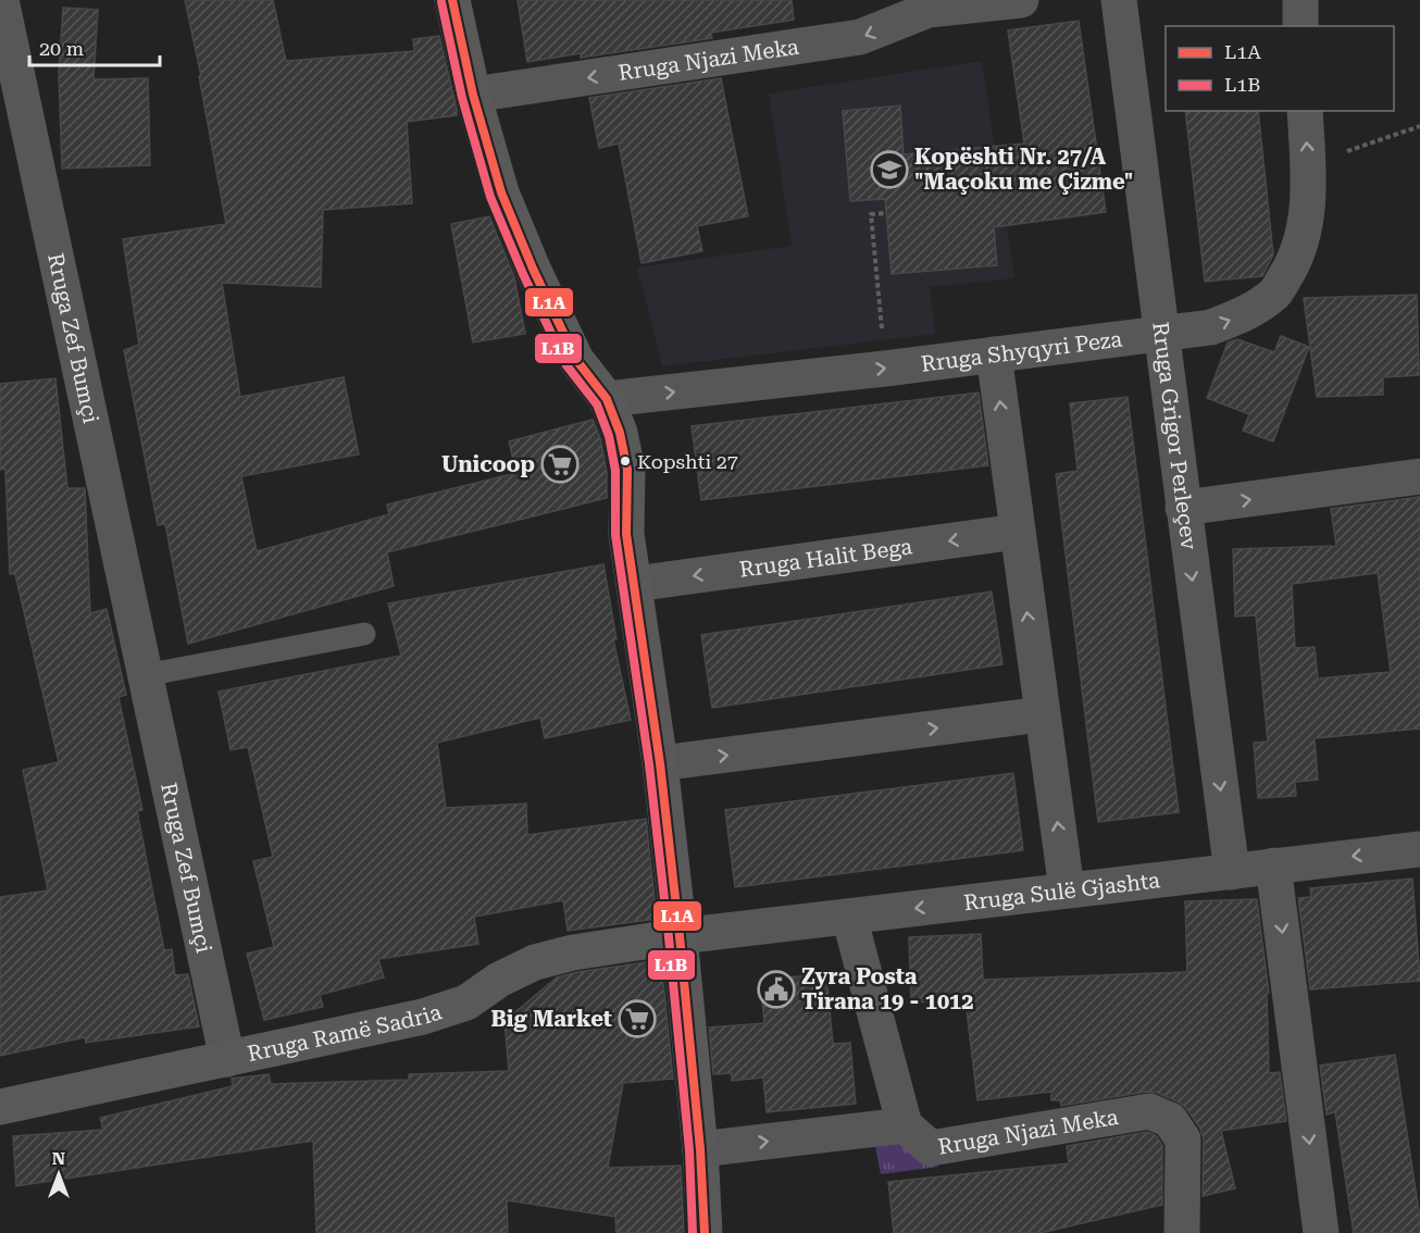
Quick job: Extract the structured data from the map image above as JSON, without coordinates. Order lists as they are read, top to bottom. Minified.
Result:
{"streets":{"main road":["Rruga Ramë Sadria"],"street":["Rruga Njazi Meka","Rruga Zef Bumçi","Rruga Shyqyri Peza","Rruga Grigor Perleçev","Rruga Halit Bega","Rruga Sulë Gjashta"]},"crossings":[["Rruga Zef Bumçi","Rruga Ramë Sadria"],["Rruga Shyqyri Peza","Rruga Grigor Perleçev"],["Rruga Grigor Perleçev","Rruga Sulë Gjashta"],["Rruga Sulë Gjashta","Rruga Ramë Sadria"]],"one_way":["Rruga Njazi Meka"],"places":{"school or university":["Kopështi Nr. 27/A \"Maçoku me Çizme\""],"other":["Kopshti 27"],"supermarket":["Unicoop","Big Market"],"public building":["Zyra Posta Tirana 19 - 1012"]},"lines":["transit line L1A","transit line L1B"],"legend":["L1A","L1B"],"scale_bar":"20 m","north":"top"}
